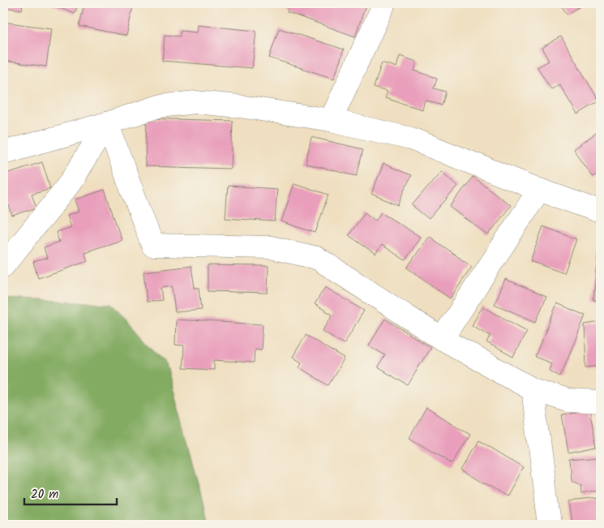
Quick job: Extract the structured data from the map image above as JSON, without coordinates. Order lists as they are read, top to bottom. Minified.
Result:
{"scale_bar":"20 m"}
